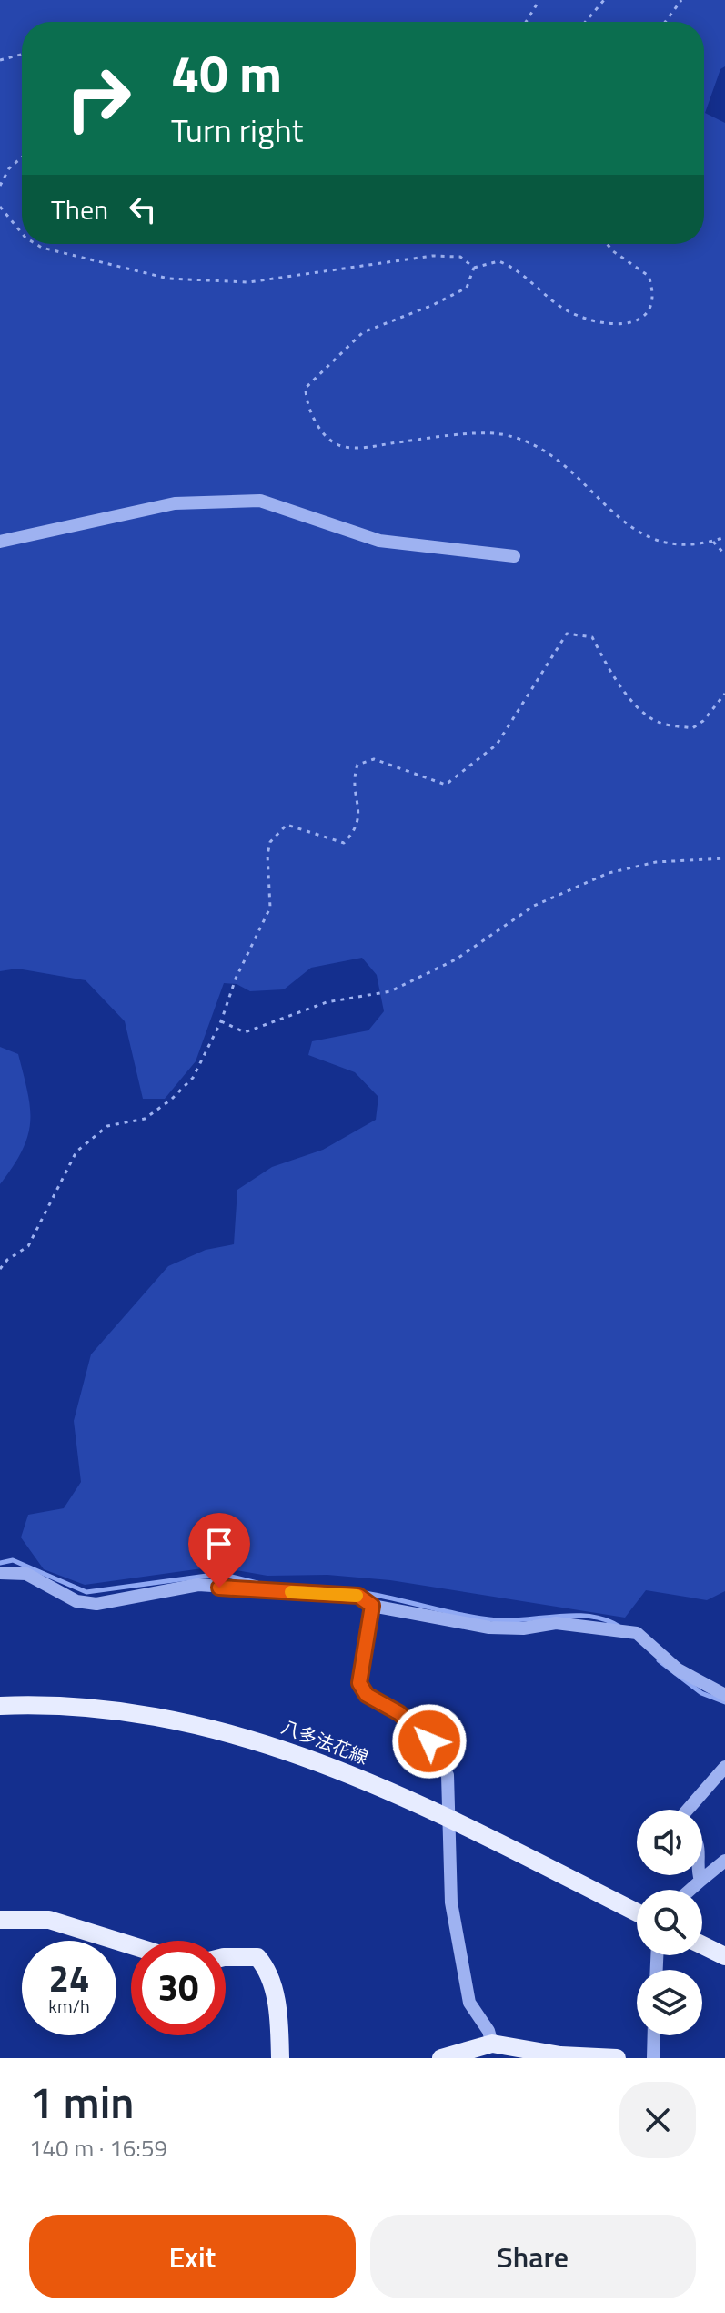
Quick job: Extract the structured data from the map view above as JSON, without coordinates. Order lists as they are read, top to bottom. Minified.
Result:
{"streets":{"main road":["八多法花線"]},"page":{"turn":["40 m","Turn right"],"then":"Then","speed":"24 km/h","limit":"30","heading":["1 min","140 m · 16:59"],"buttons":["Exit","Share"]}}
